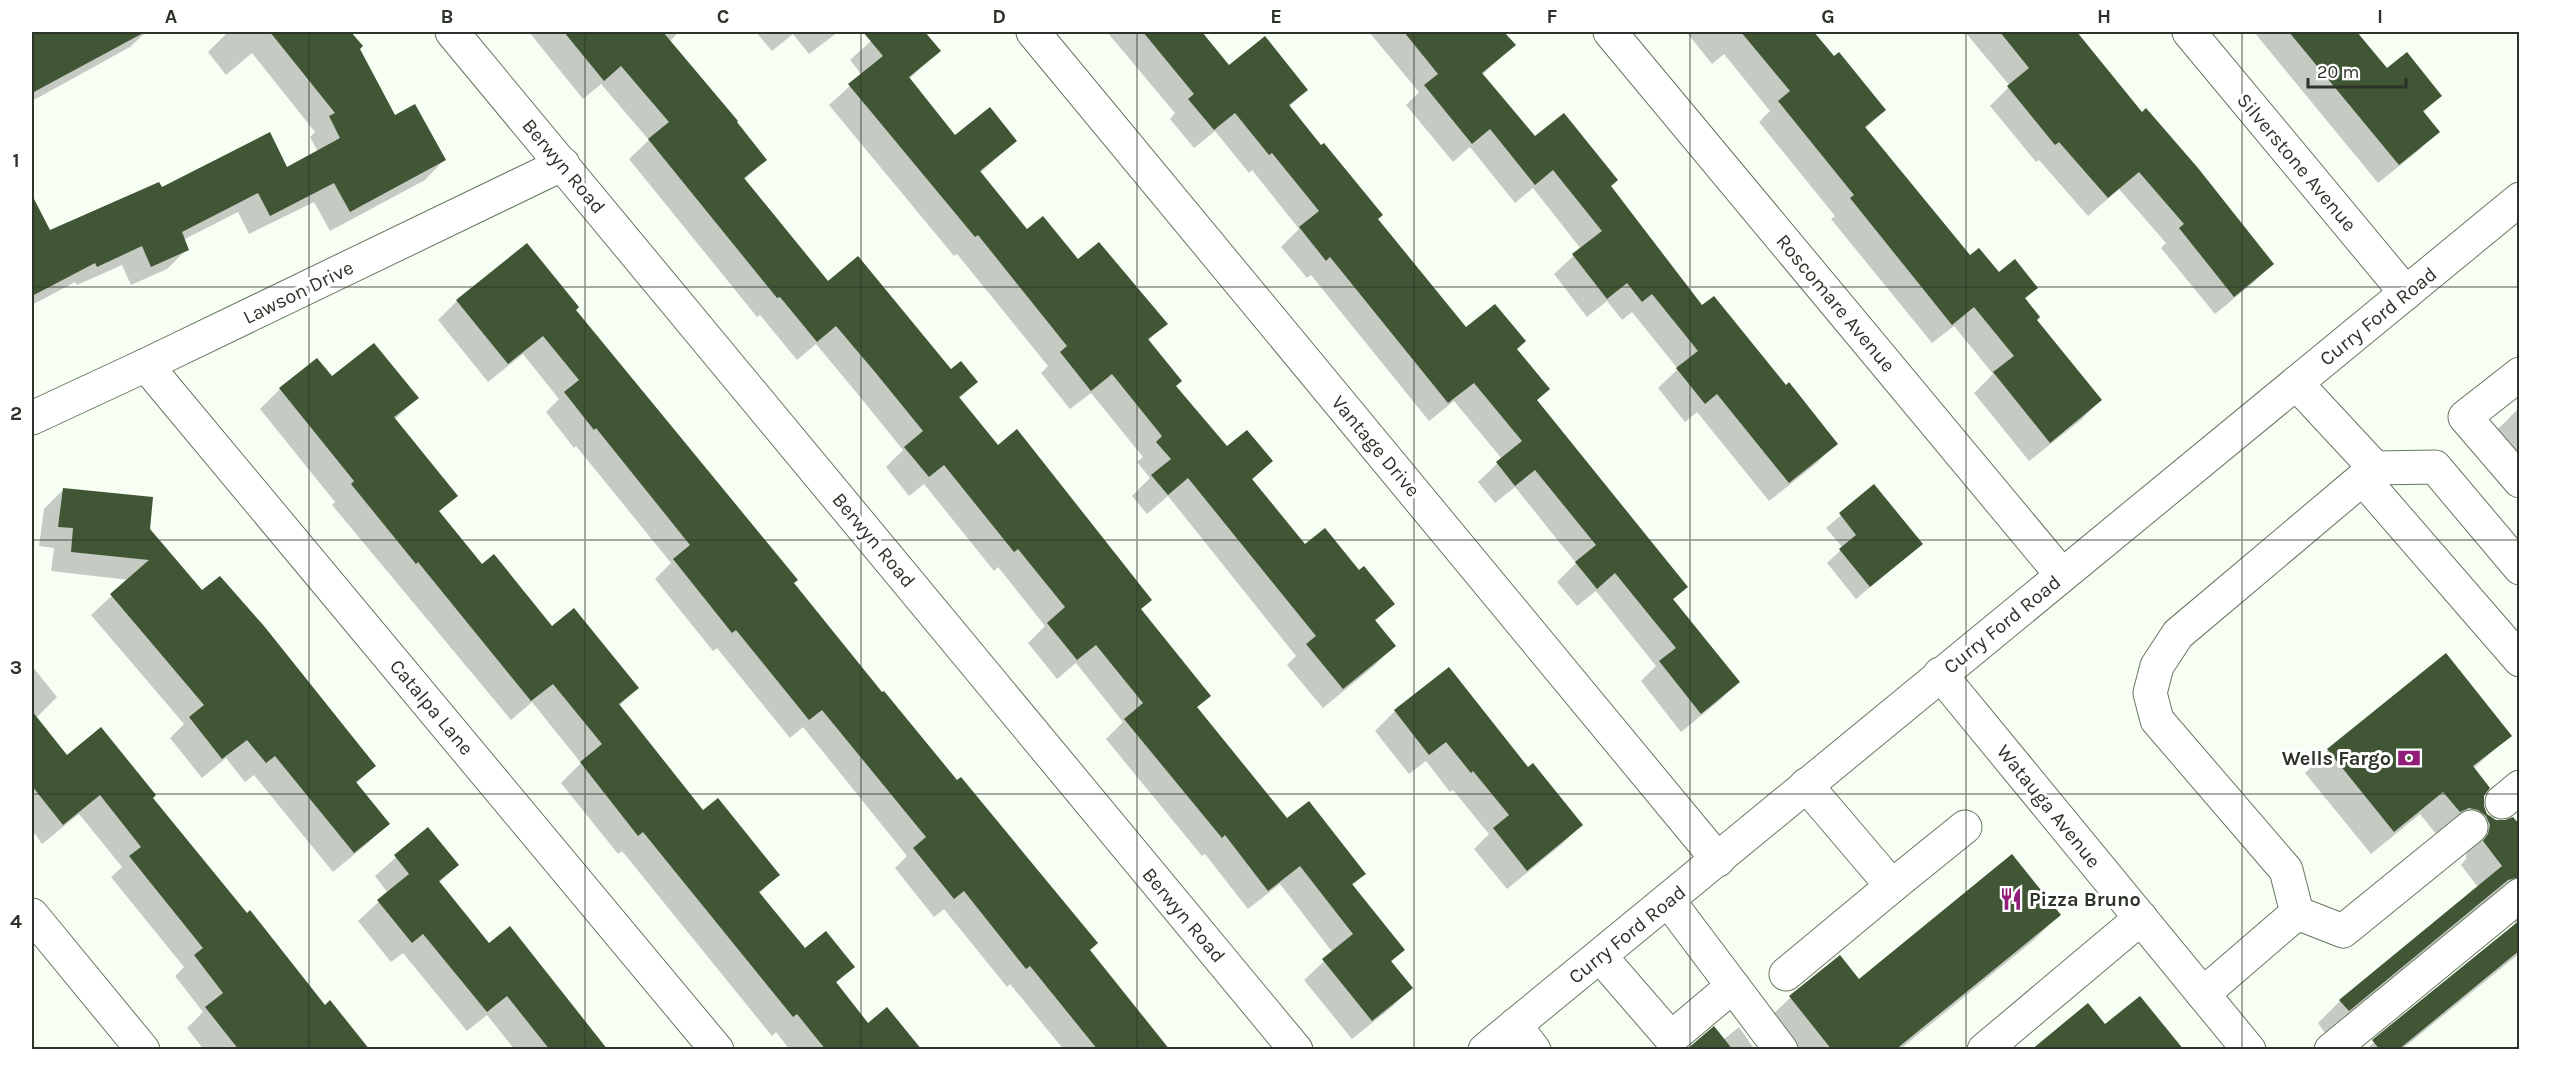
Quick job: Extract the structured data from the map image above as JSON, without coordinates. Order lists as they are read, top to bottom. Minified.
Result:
{"streets":{"street":["Silverstone Avenue","Berwyn Road","Lawson Drive","Roscomare Avenue","Curry Ford Road","Vantage Drive","Catalpa Lane","Watauga Avenue"]},"crossings":[["Silverstone Avenue","Curry Ford Road"],["Berwyn Road","Lawson Drive"],["Lawson Drive","Catalpa Lane"],["Roscomare Avenue","Curry Ford Road"],["Curry Ford Road","Vantage Drive"],["Curry Ford Road","Watauga Avenue"]],"places":{"bank":["Wells Fargo"],"restaurant":["Pizza Bruno"]},"scale_bar":"20 m","grid":{"columns":["A","B","C","D","E","F","G","H","I"],"rows":["1","2","3","4"]}}
